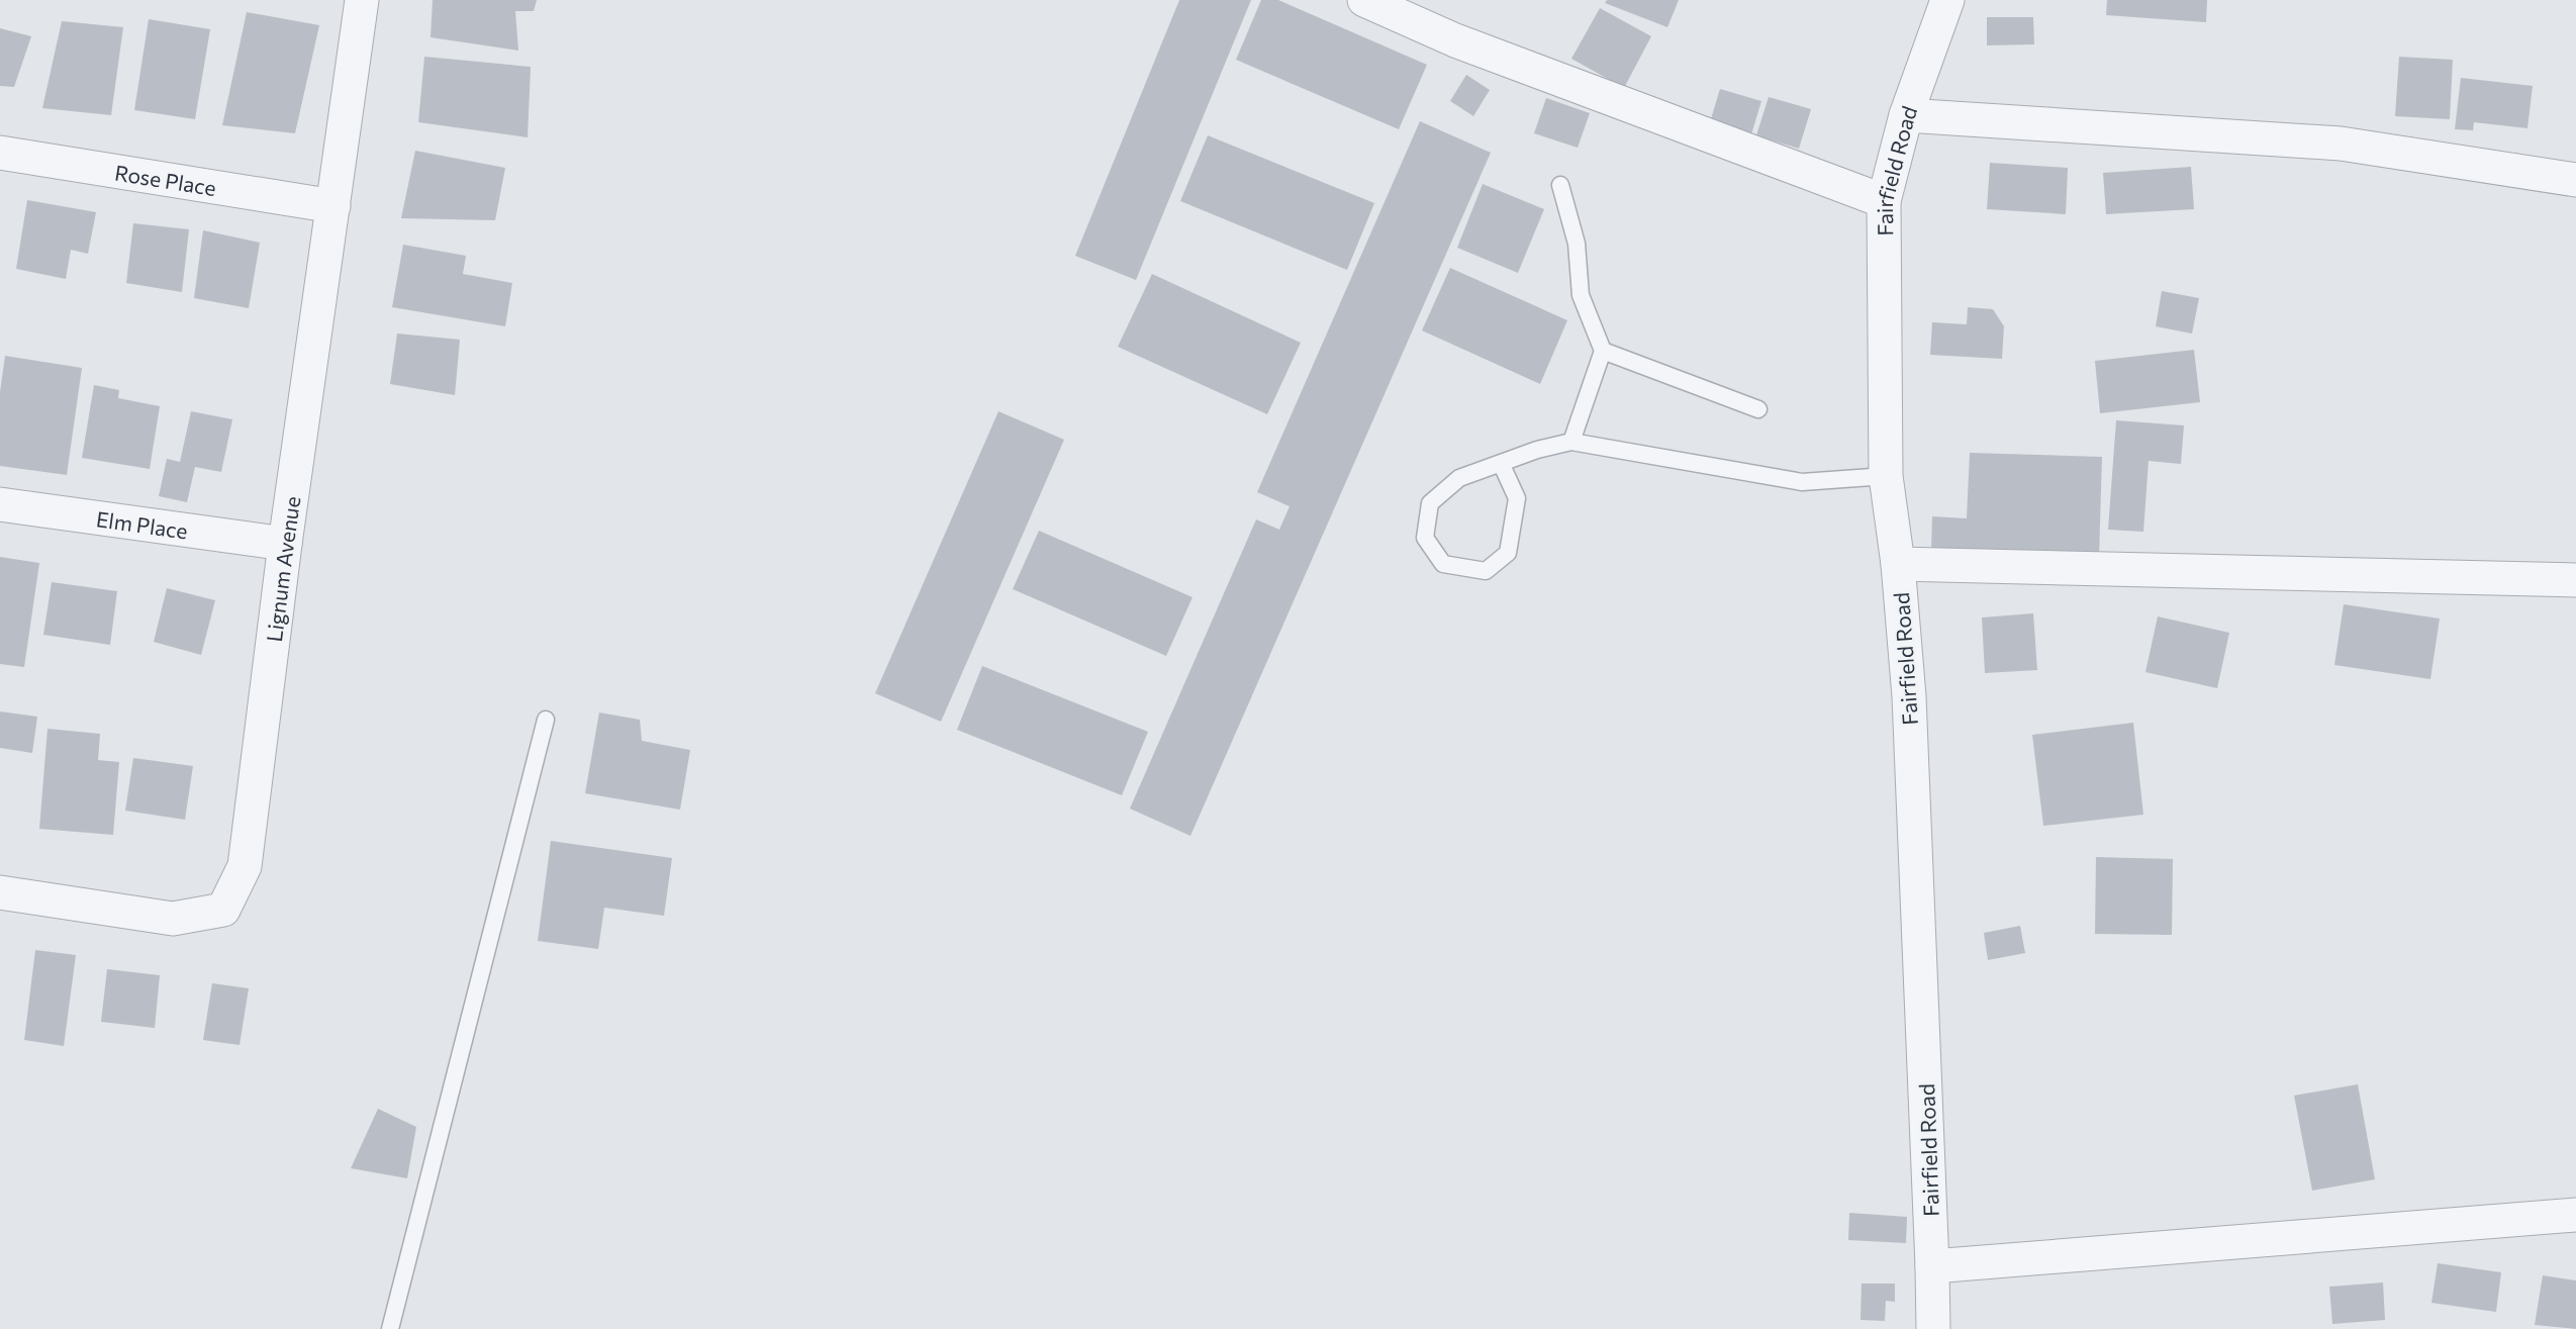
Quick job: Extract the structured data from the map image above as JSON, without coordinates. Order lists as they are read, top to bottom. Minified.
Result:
{"streets":{"street":["Fairfield Road","Rose Place","Elm Place","Lignum Avenue"]},"crossings":[["Rose Place","Lignum Avenue"],["Elm Place","Lignum Avenue"]]}
